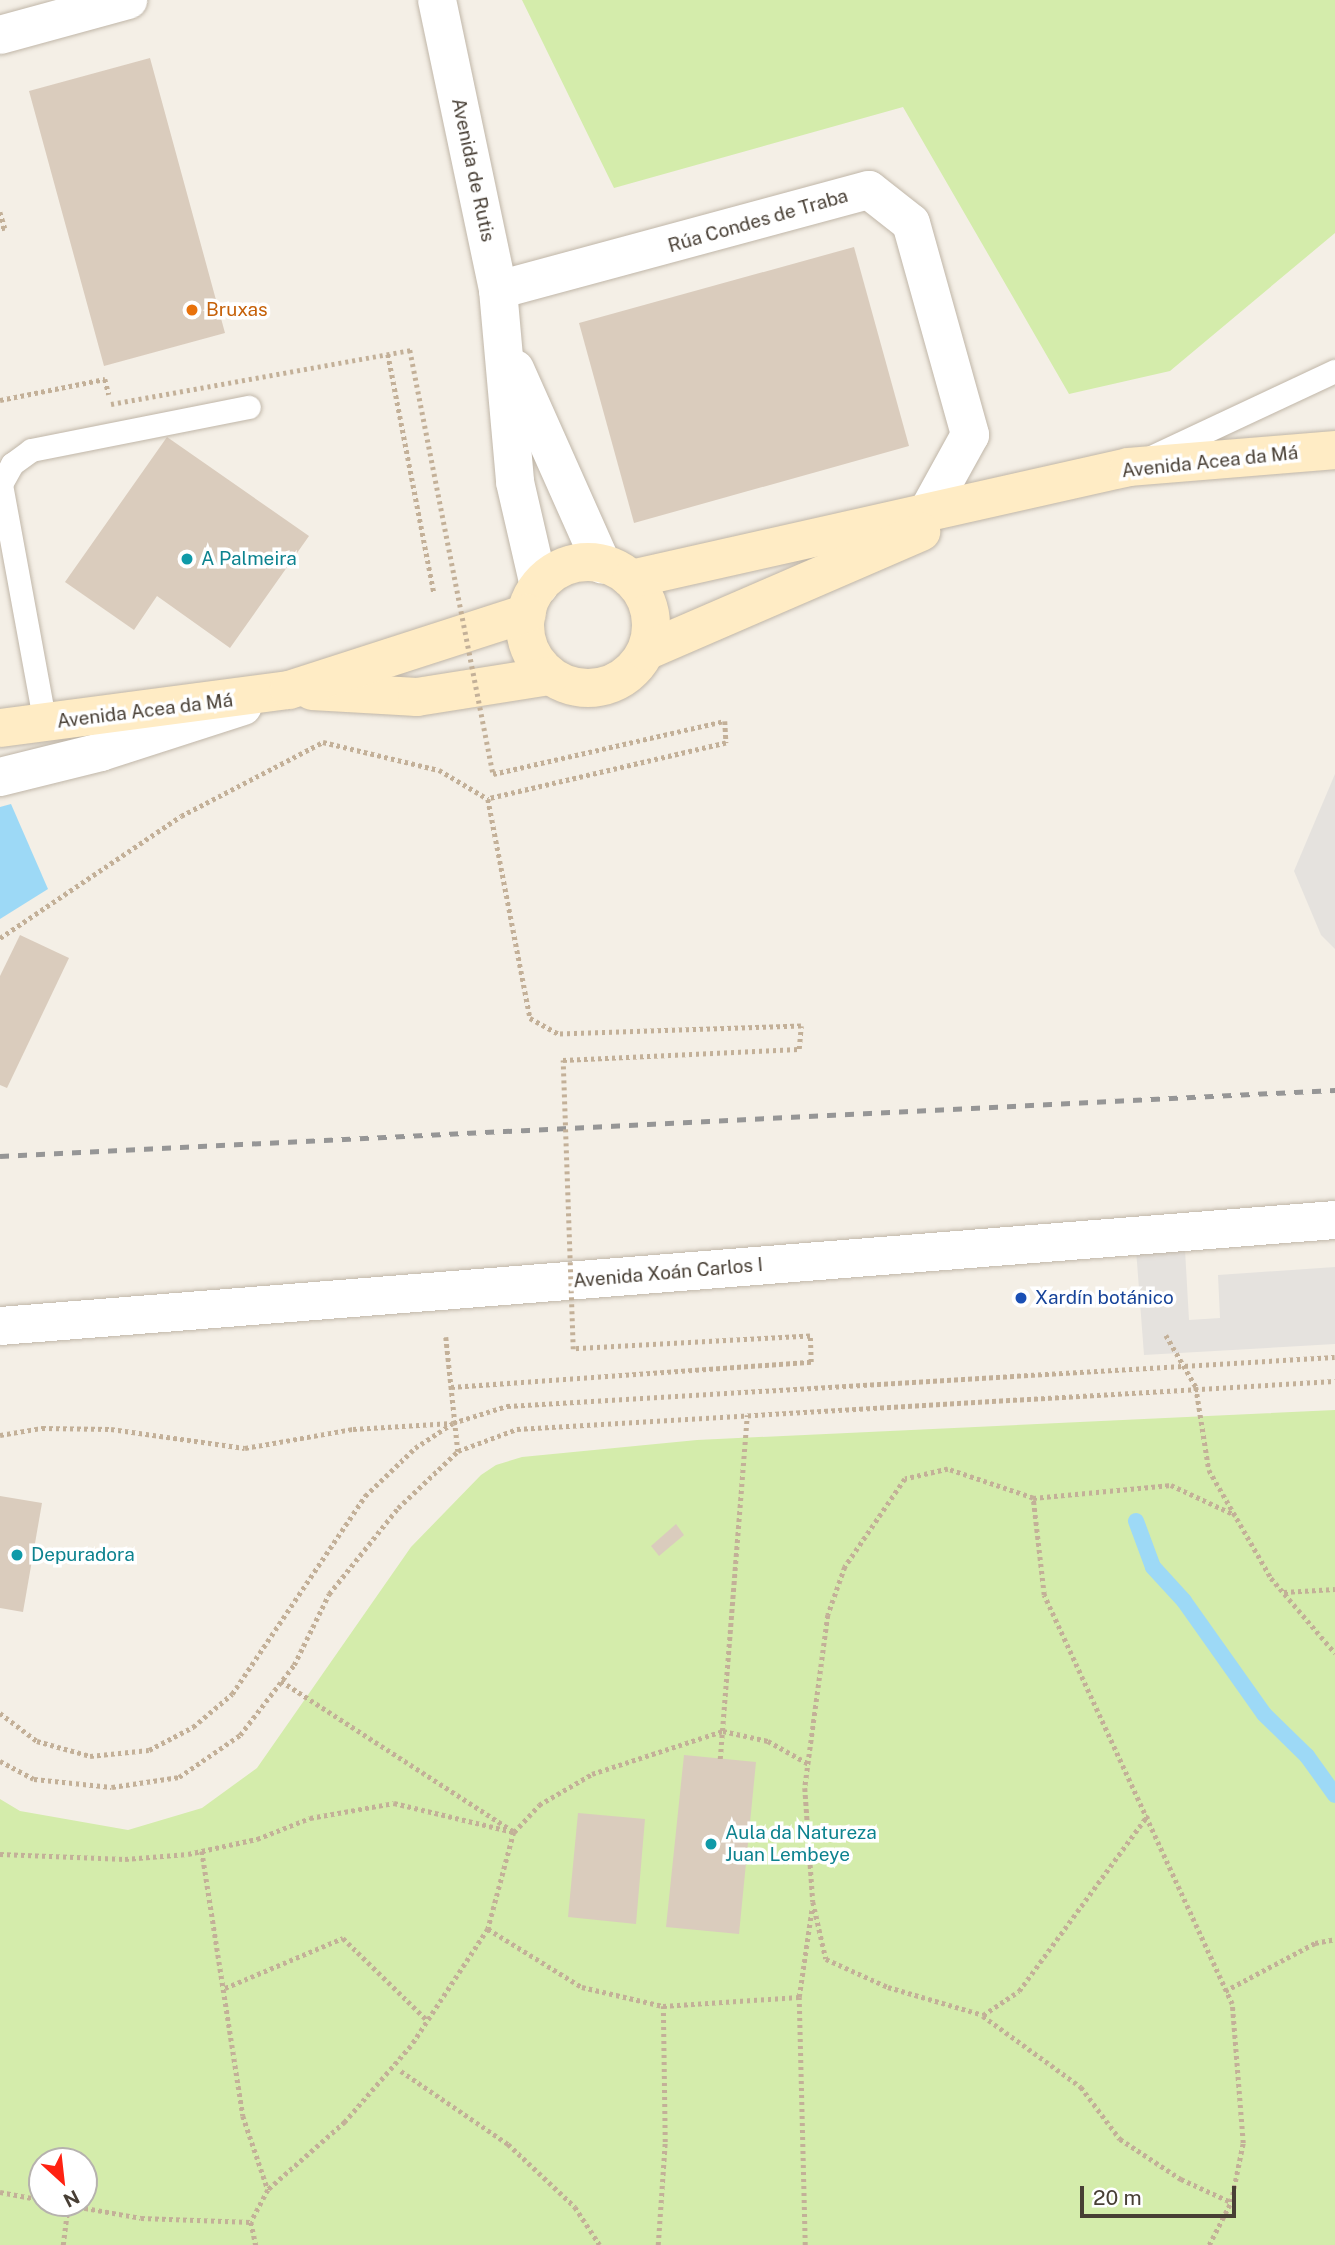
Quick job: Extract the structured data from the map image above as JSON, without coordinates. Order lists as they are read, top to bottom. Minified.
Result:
{"streets":{"main road":["Avenida Acea da Má"],"street":["Avenida de Rutis","Rúa Condes de Traba","Avenida Xoán Carlos I"]},"crossings":[["Avenida de Rutis","Rúa Condes de Traba"]],"places":["Bruxas","A Palmeira","Xardín botánico","Depuradora","Aula da Natureza Juan Lembeye"],"scale_bar":"20 m","north":"bottom right"}
